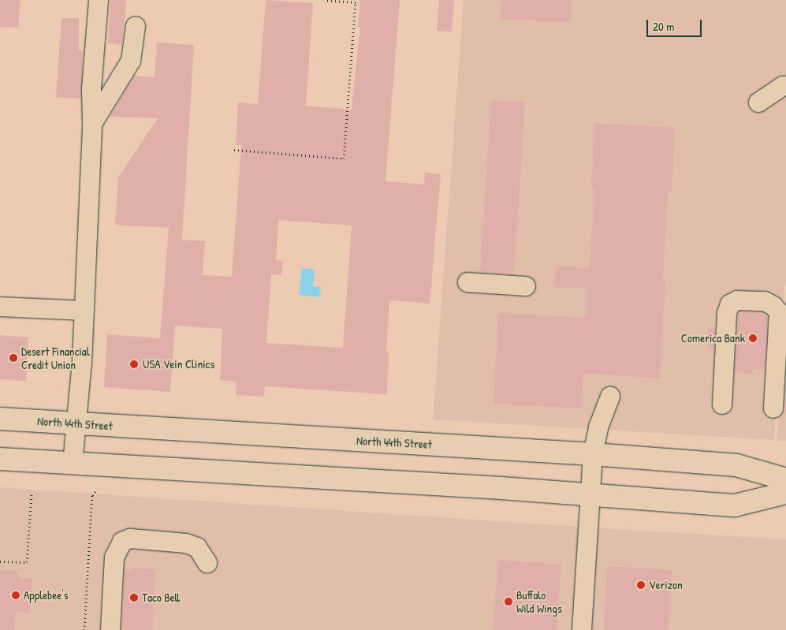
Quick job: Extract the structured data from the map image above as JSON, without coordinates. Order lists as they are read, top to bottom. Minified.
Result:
{"streets":{"main road":["North 44th Street"]},"places":["Comerica Bank","Desert Financial Credit Union","USA Vein Clinics","Verizon","Applebee's","Taco Bell","Buffalo Wild Wings"],"scale_bar":"20 m"}
